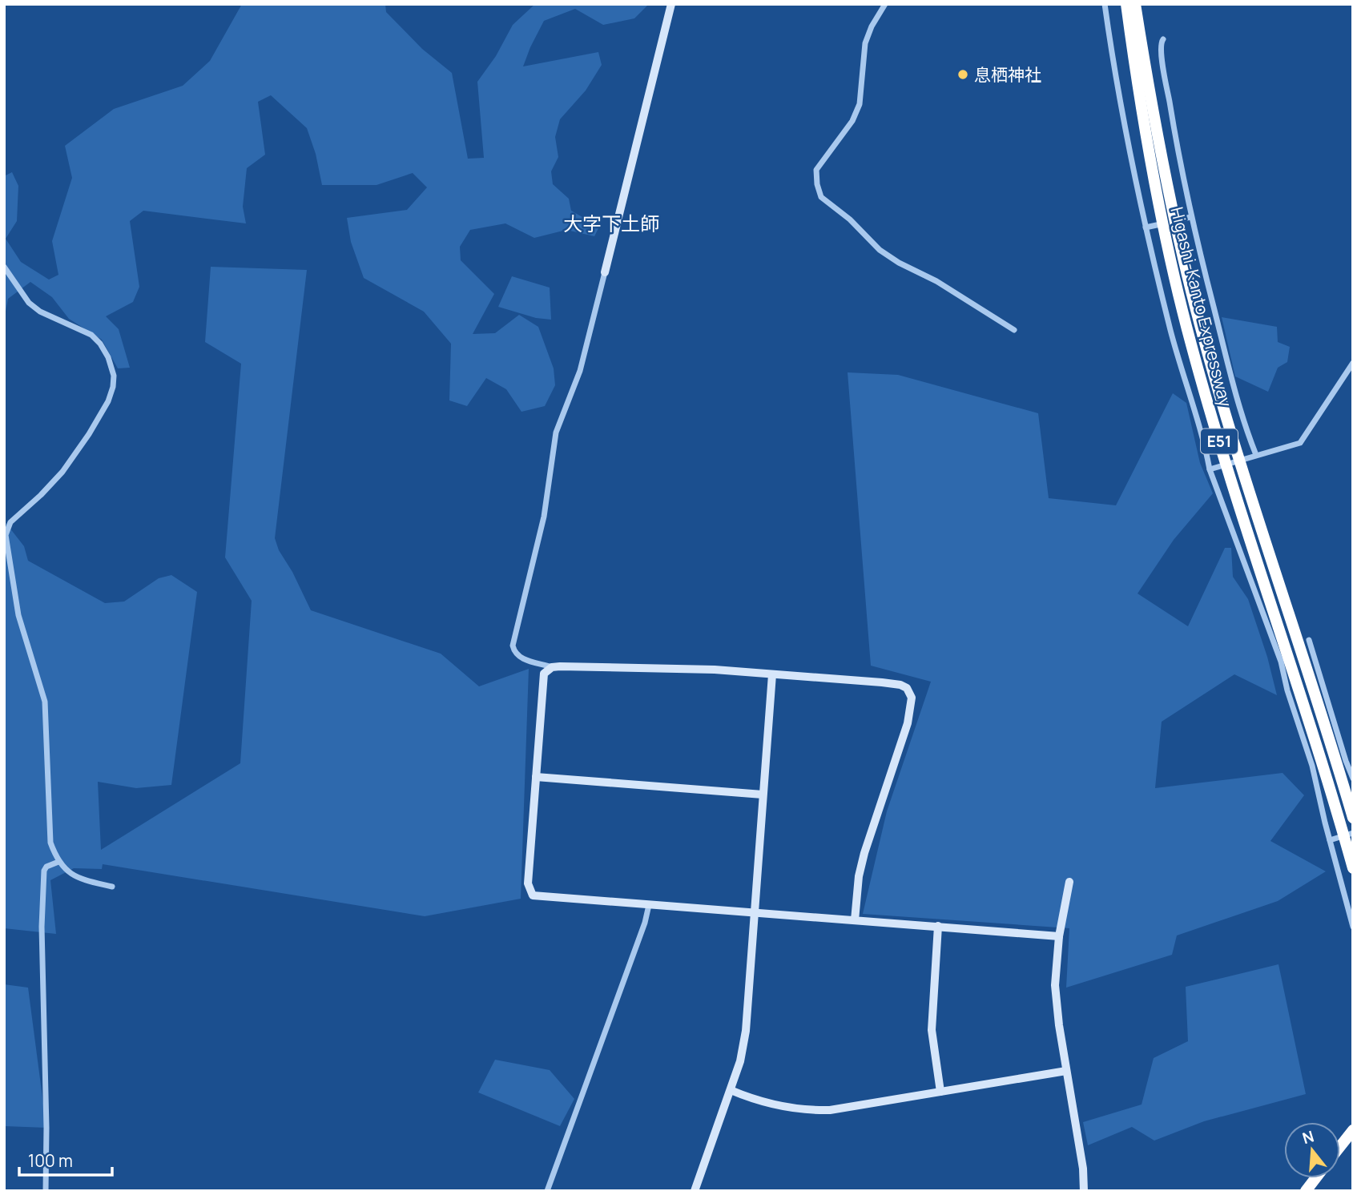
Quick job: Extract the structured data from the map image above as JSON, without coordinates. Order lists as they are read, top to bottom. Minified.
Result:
{"streets":{"highway":["Higashi-Kanto Expressway","E51"]},"districts":["大字下土師"],"places":["息栖神社"],"scale_bar":"100 m","north":"top"}
